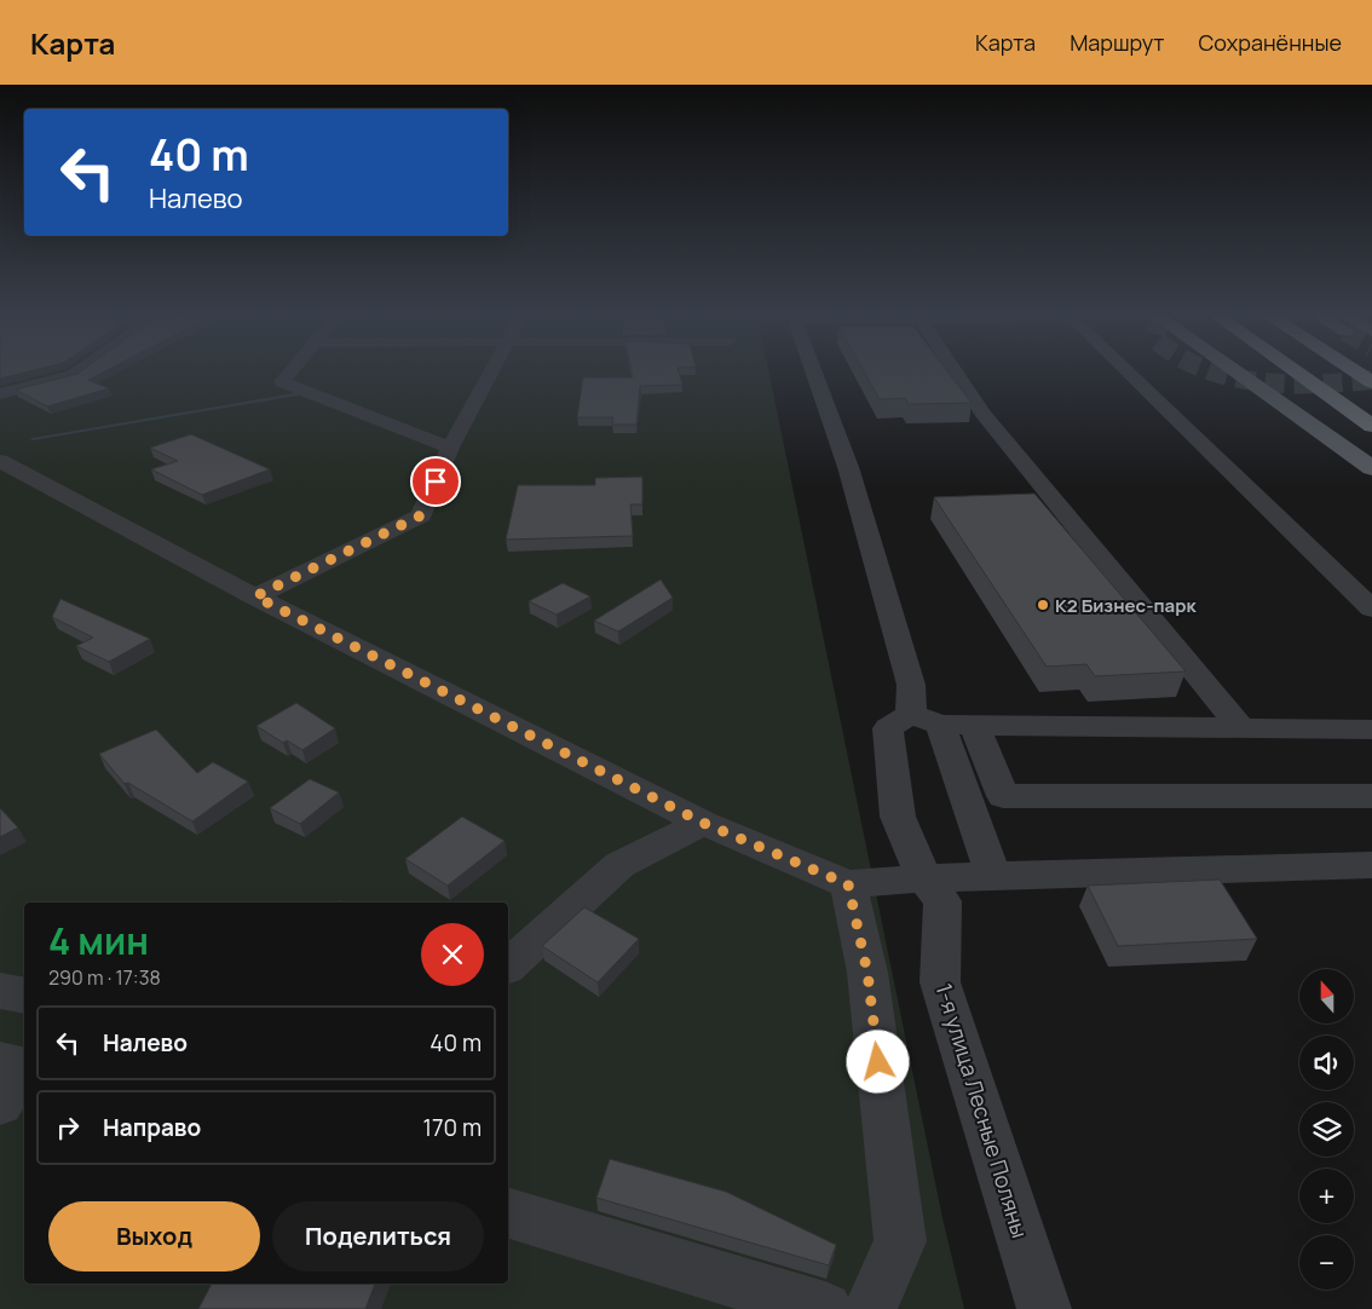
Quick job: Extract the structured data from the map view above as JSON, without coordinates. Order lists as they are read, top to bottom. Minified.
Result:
{"streets":{"street":["1-я улица Лесные Поляны"]},"places":["К2 Бизнес-парк"],"north":"top","page":{"header":"Карта","nav":["Карта","Маршрут","Сохранённые"],"turn":["40 m","Налево"],"heading":["4 мин","290 m · 17:38"],"map_buttons":["+","−"],"list":[{"name":"Налево","value":"40 m"},{"name":"Направо","value":"170 m"}],"buttons":["Выход","Поделиться"]}}
